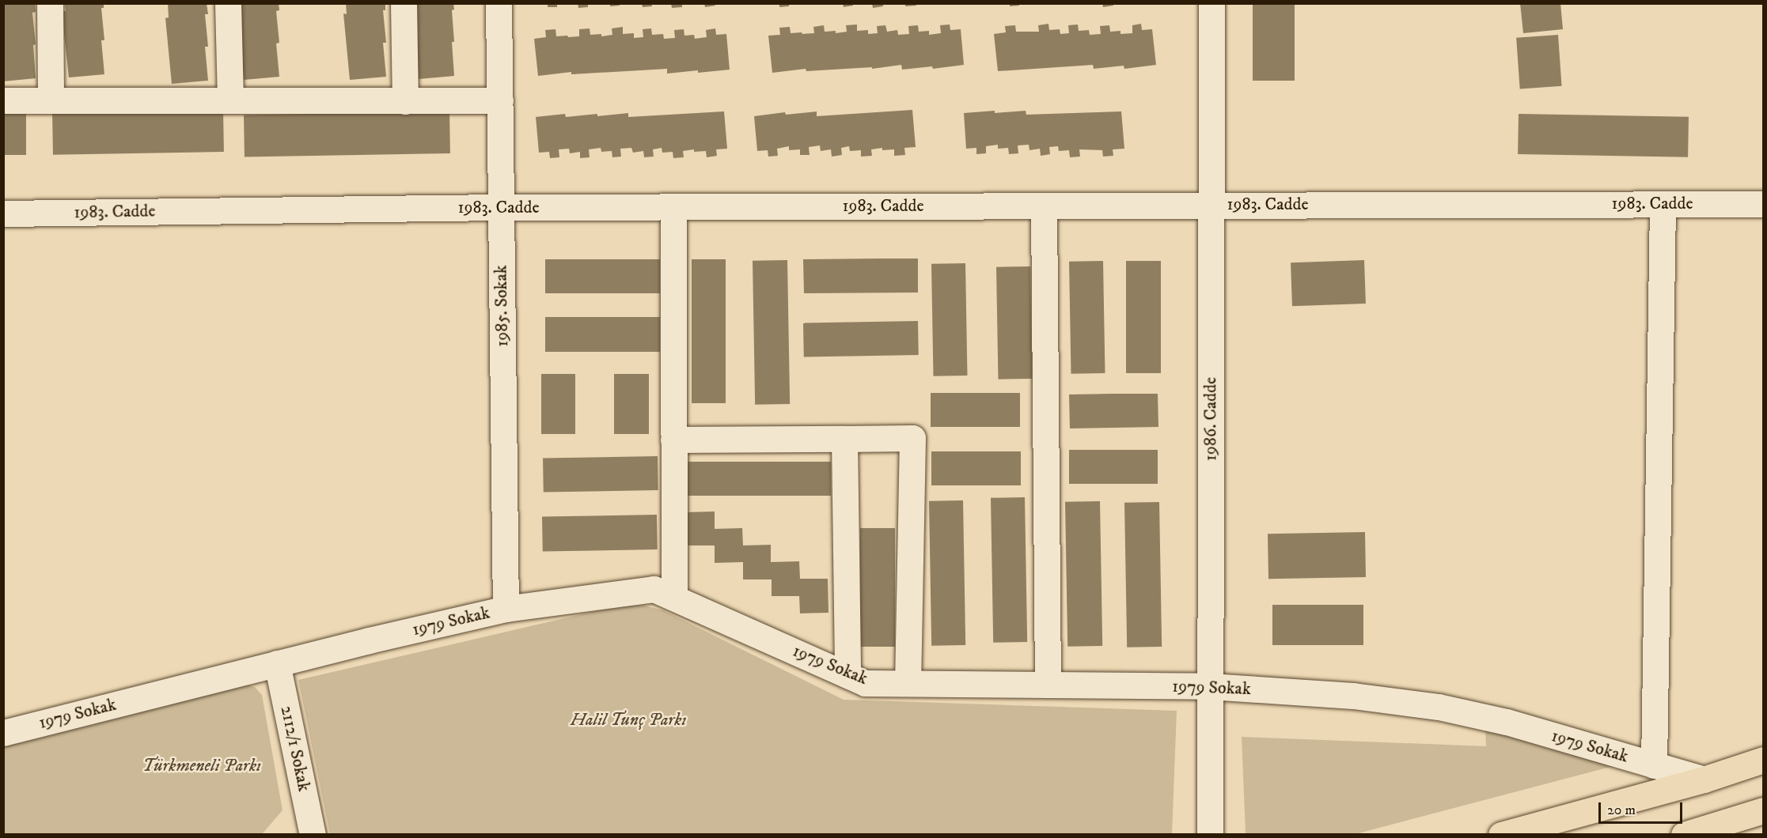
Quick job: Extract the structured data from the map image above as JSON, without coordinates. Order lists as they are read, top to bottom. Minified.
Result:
{"streets":{"street":["1983. Cadde","1985. Sokak","1986. Cadde","1979 Sokak","2112/1 Sokak"]},"crossings":[["1983. Cadde","1985. Sokak"],["1983. Cadde","1986. Cadde"],["1985. Sokak","1979 Sokak"],["1986. Cadde","1979 Sokak"],["1979 Sokak","2112/1 Sokak"]],"parks":["Halil Tunç Parkı","Türkmeneli Parkı"],"scale_bar":"20 m"}
